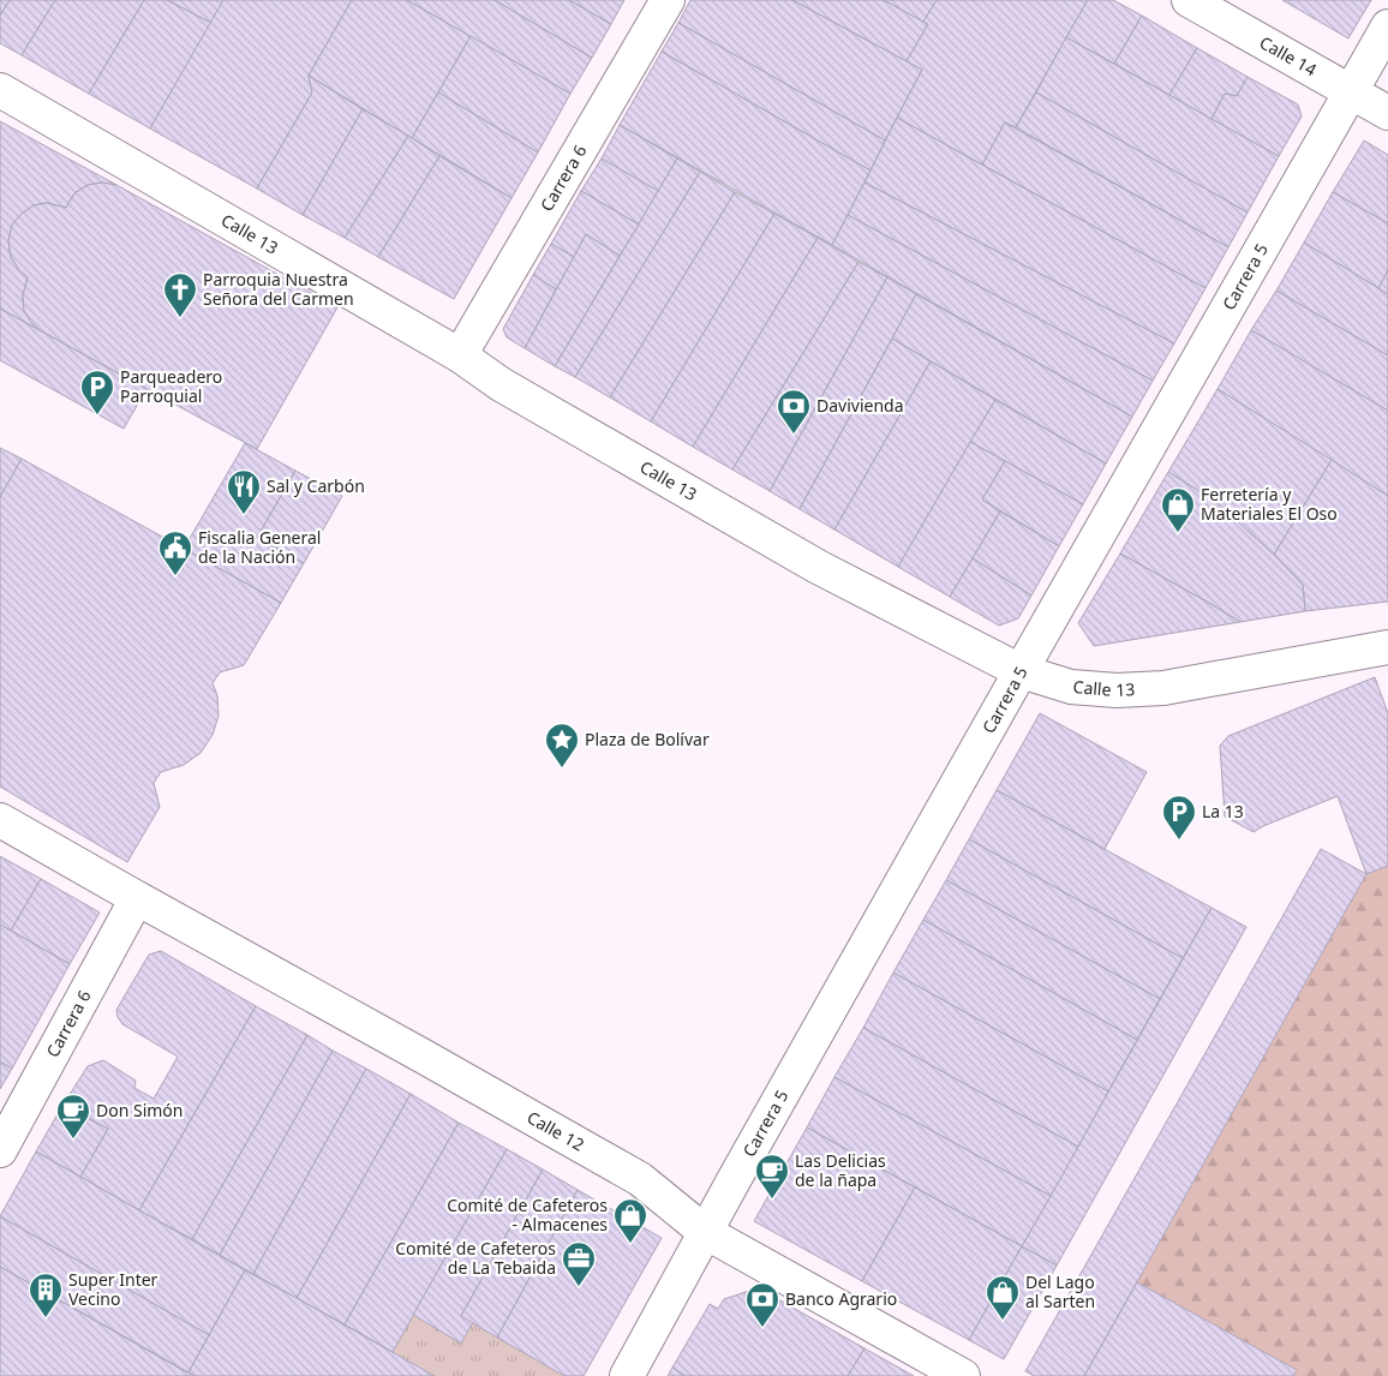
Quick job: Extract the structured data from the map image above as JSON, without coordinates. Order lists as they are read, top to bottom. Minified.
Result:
{"streets":{"main road":["Calle 14","Carrera 6","Calle 13","Carrera 5","Calle 12"]},"crossings":[["Calle 14","Carrera 5"],["Carrera 6","Calle 13"],["Carrera 6","Calle 12"],["Calle 13","Carrera 5"],["Carrera 5","Calle 12"]],"places":{"church":["Parroquia Nuestra Señora del Carmen"],"parking":["Parqueadero Parroquial","La 13"],"bank":["Davivienda","Banco Agrario"],"restaurant":["Sal y Carbón"],"shop":["Ferretería y Materiales El Oso","Comité de Cafeteros - Almacenes","Del Lago al Sarten"],"public building":["Fiscalia General de la Nación"],"place":["Plaza de Bolívar"],"cafe":["Don Simón","Las Delicias de la ñapa"],"office":["Comité de Cafeteros de La Tebaida"],"building":["Super Inter Vecino"]}}
